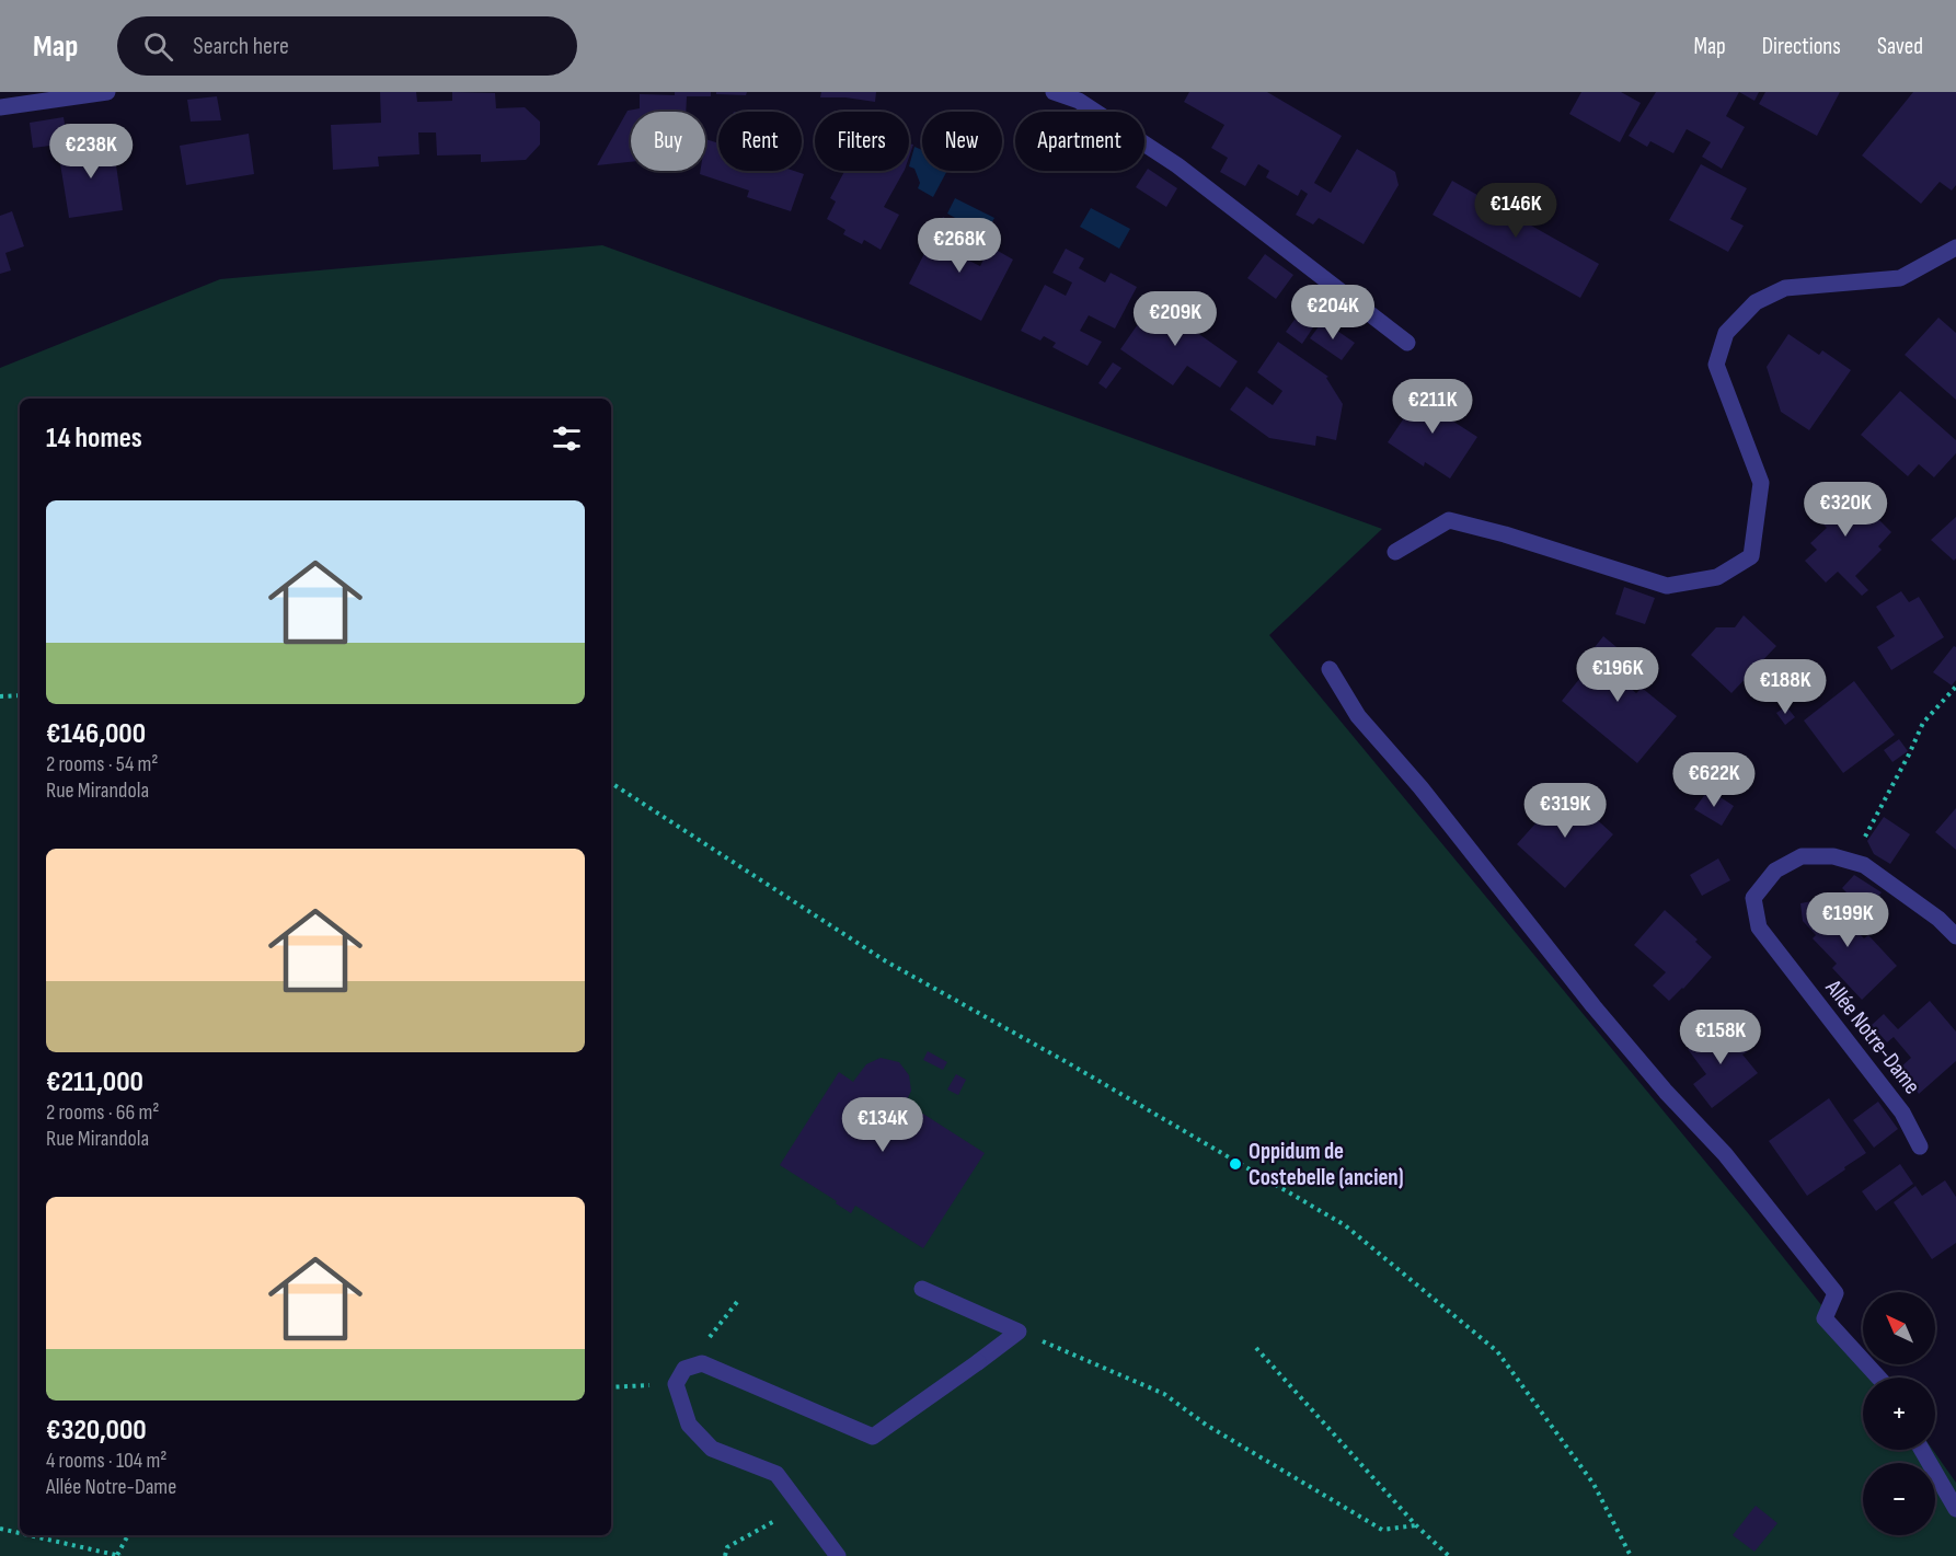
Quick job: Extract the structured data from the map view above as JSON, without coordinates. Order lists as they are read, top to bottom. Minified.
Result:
{"streets":{"street":["Allée Notre-Dame"]},"places":["Oppidum de Costebelle (ancien)"],"north":"top left","page":{"header":"Map","search":"Search here","nav":["Map","Directions","Saved"],"chip":["Buy","Rent","Filters","New","Apartment"],"price":["€238K","€146K","€268K","€204K","€209K","€211K","€320K","€196K","€188K","€622K","€319K","€199K","€158K","€134K"],"heading":"14 homes","list":[{"name":"€146,000","note":"2 rooms · 54 m² · Rue Mirandola"},{"name":"€211,000","note":"2 rooms · 66 m² · Rue Mirandola"},{"name":"€320,000","note":"4 rooms · 104 m² · Allée Notre-Dame"}],"map_buttons":["+","−"]}}
